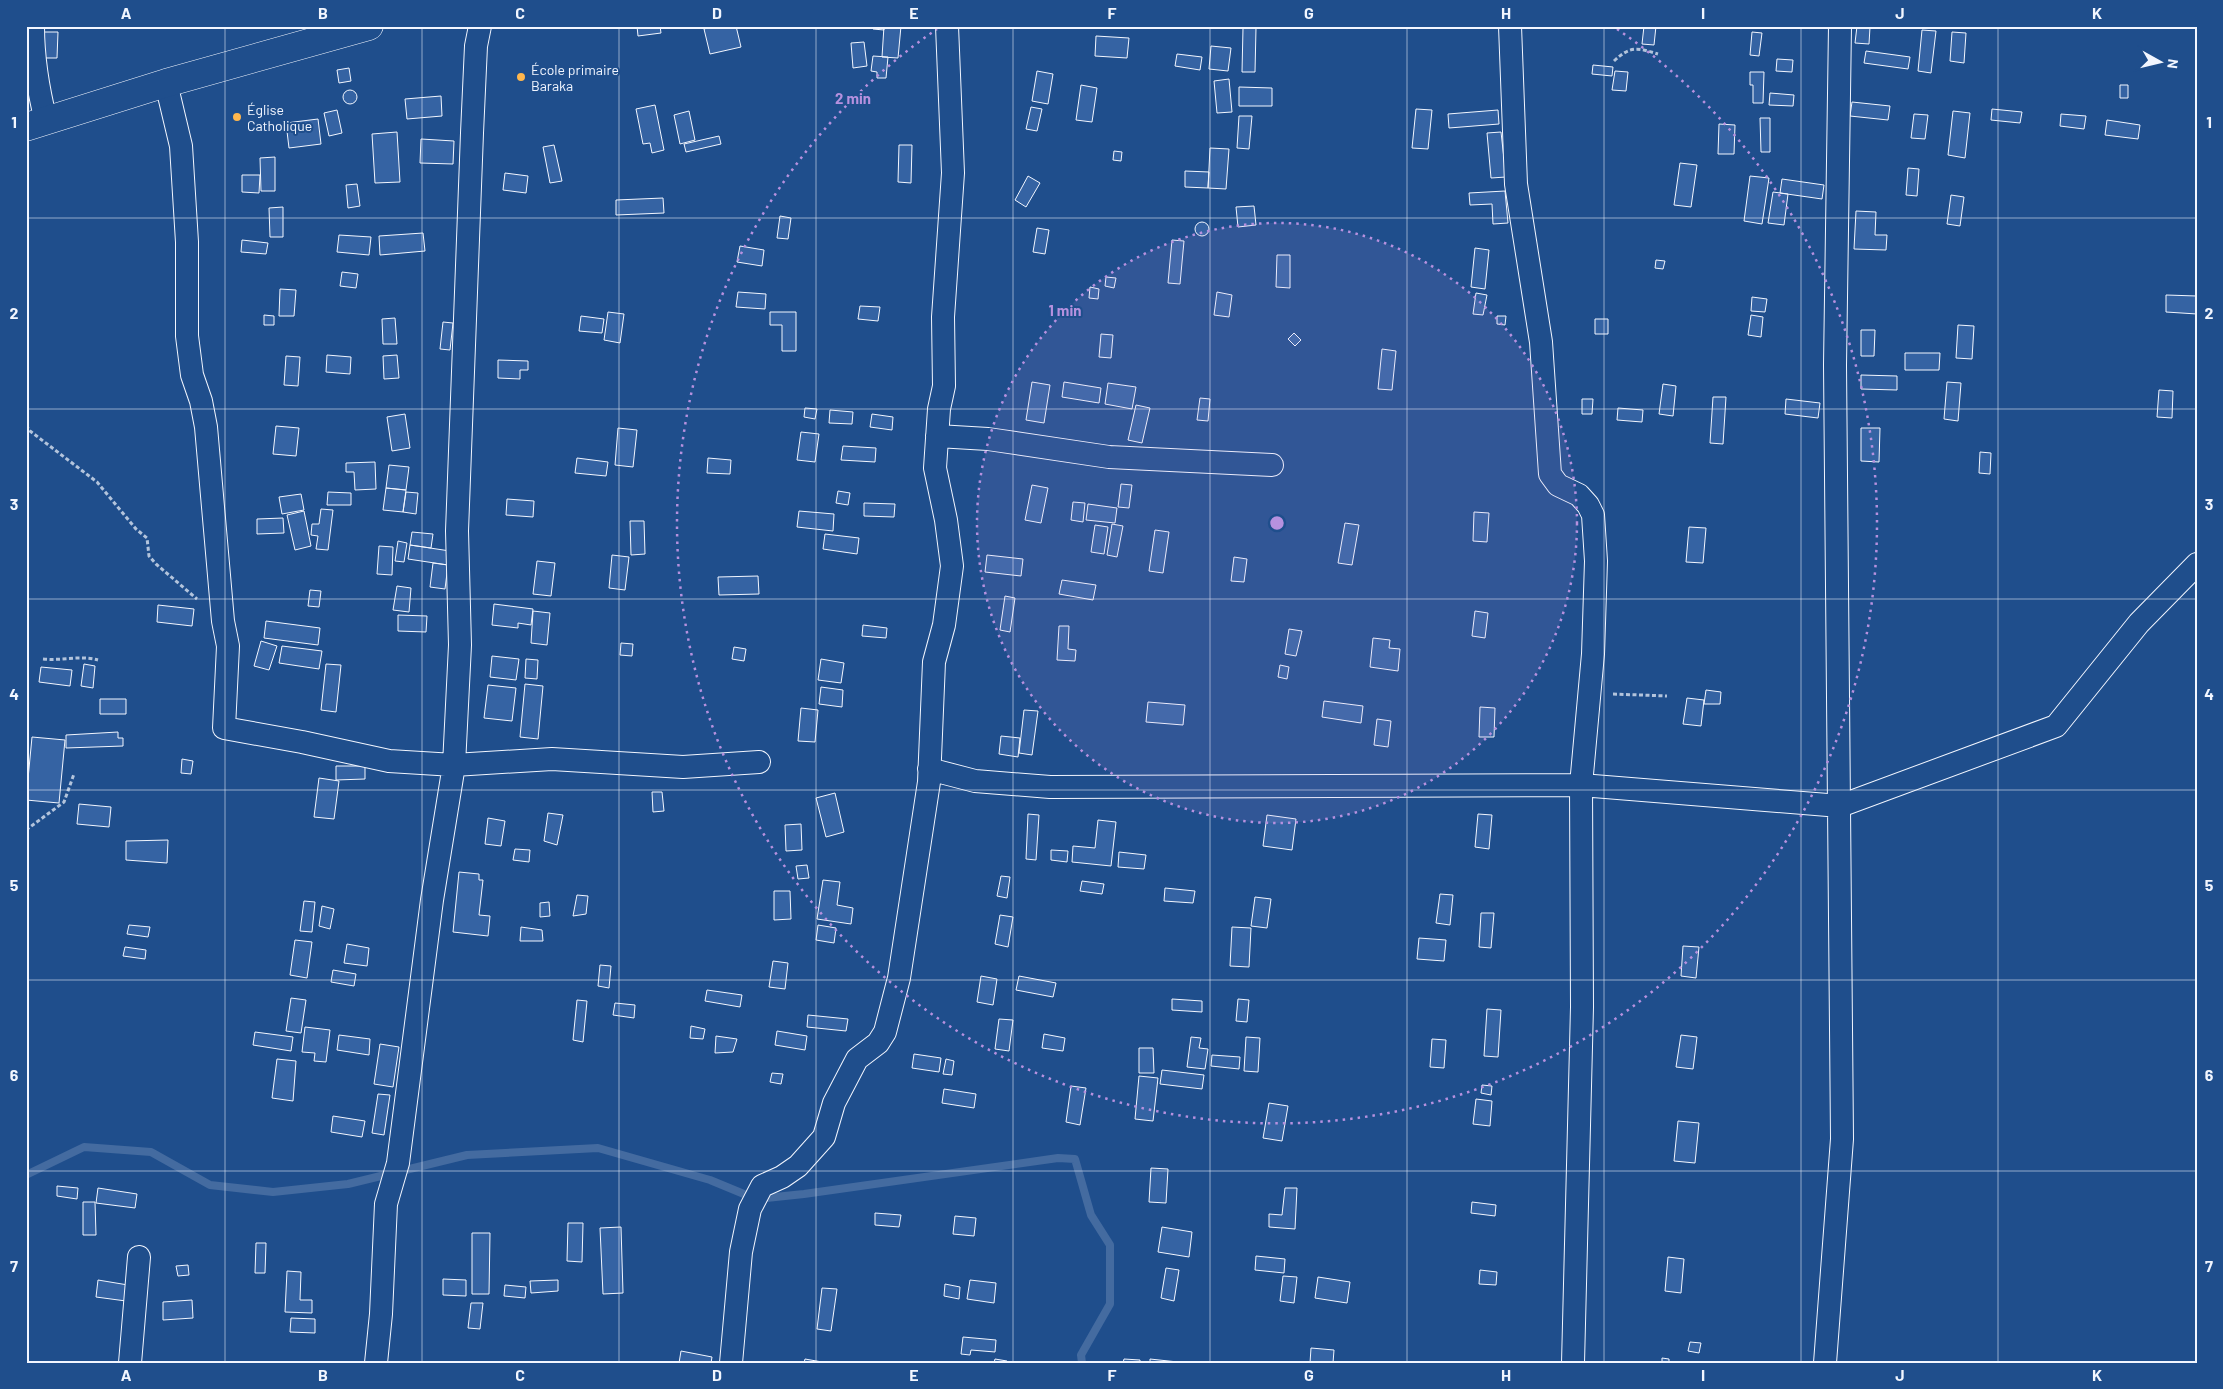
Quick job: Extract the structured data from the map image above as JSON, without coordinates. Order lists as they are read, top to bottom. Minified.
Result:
{"places":["École primaire Baraka","Église Catholique"],"north":"right","grid":{"columns":["A","B","C","D","E","F","G","H","I","J","K"],"rows":["1","2","3","4","5","6","7"]},"rings":["2 min","1 min"]}
